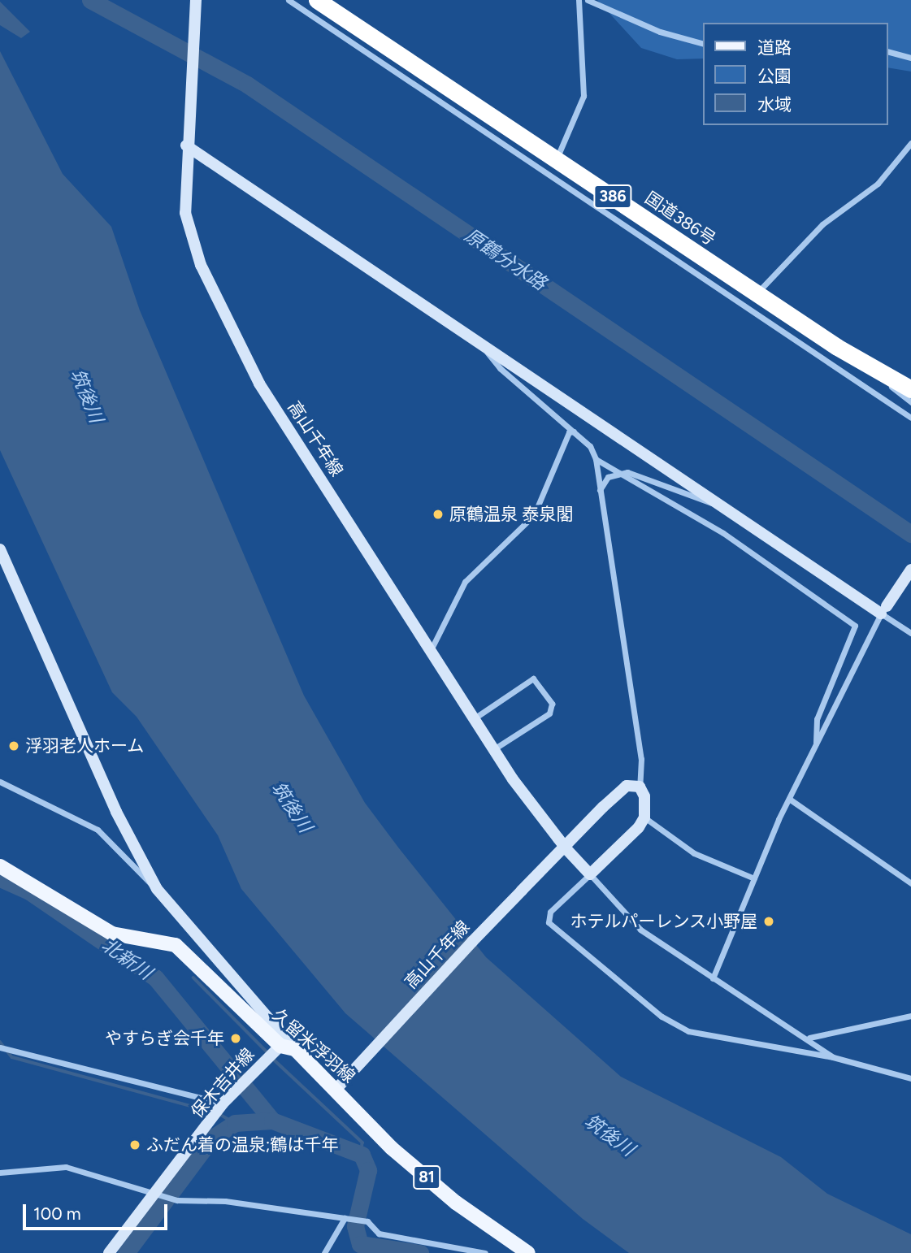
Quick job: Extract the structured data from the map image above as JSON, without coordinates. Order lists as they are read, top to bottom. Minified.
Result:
{"streets":{"highway":["386","国道386号"],"main road":["高山千年線","久留米浮羽線","保木吉井線","81"]},"crossings":[["高山千年線","久留米浮羽線"],["久留米浮羽線","保木吉井線"]],"water":["原鶴分水路","筑後川","北新川"],"places":["原鶴温泉 泰泉閣","浮羽老人ホーム","ホテルパーレンス小野屋","やすらぎ会千年","ふだん着の温泉;鶴は千年"],"legend":["道路","公園","水域"],"scale_bar":"100 m"}
